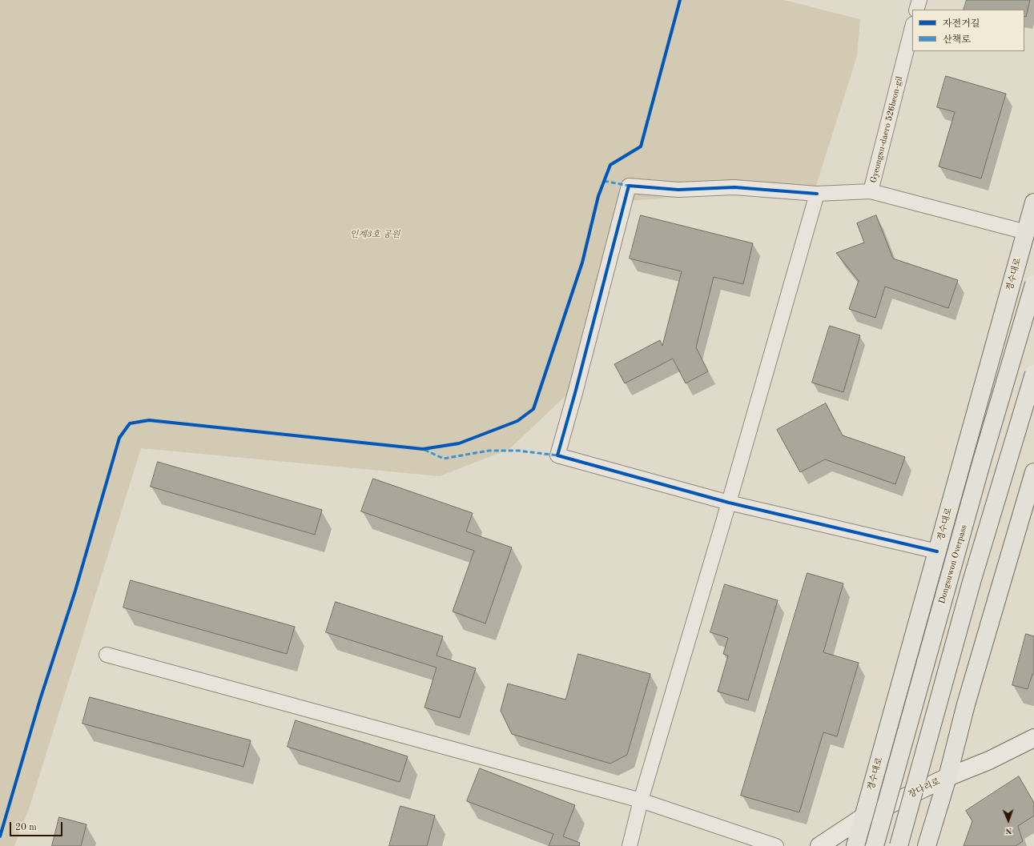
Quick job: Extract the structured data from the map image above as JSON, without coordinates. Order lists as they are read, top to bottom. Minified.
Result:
{"streets":{"main road":["경수대로","Dongsuwon Overpass"],"street":["Gyeongsu-daero 526beon-gil","장다리로"]},"crossings":[["Gyeongsu-daero 526beon-gil","경수대로"],["경수대로","장다리로"]],"parks":["인계3호 공원"],"legend":["자전거길","산책로"],"scale_bar":"20 m","north":"bottom"}
